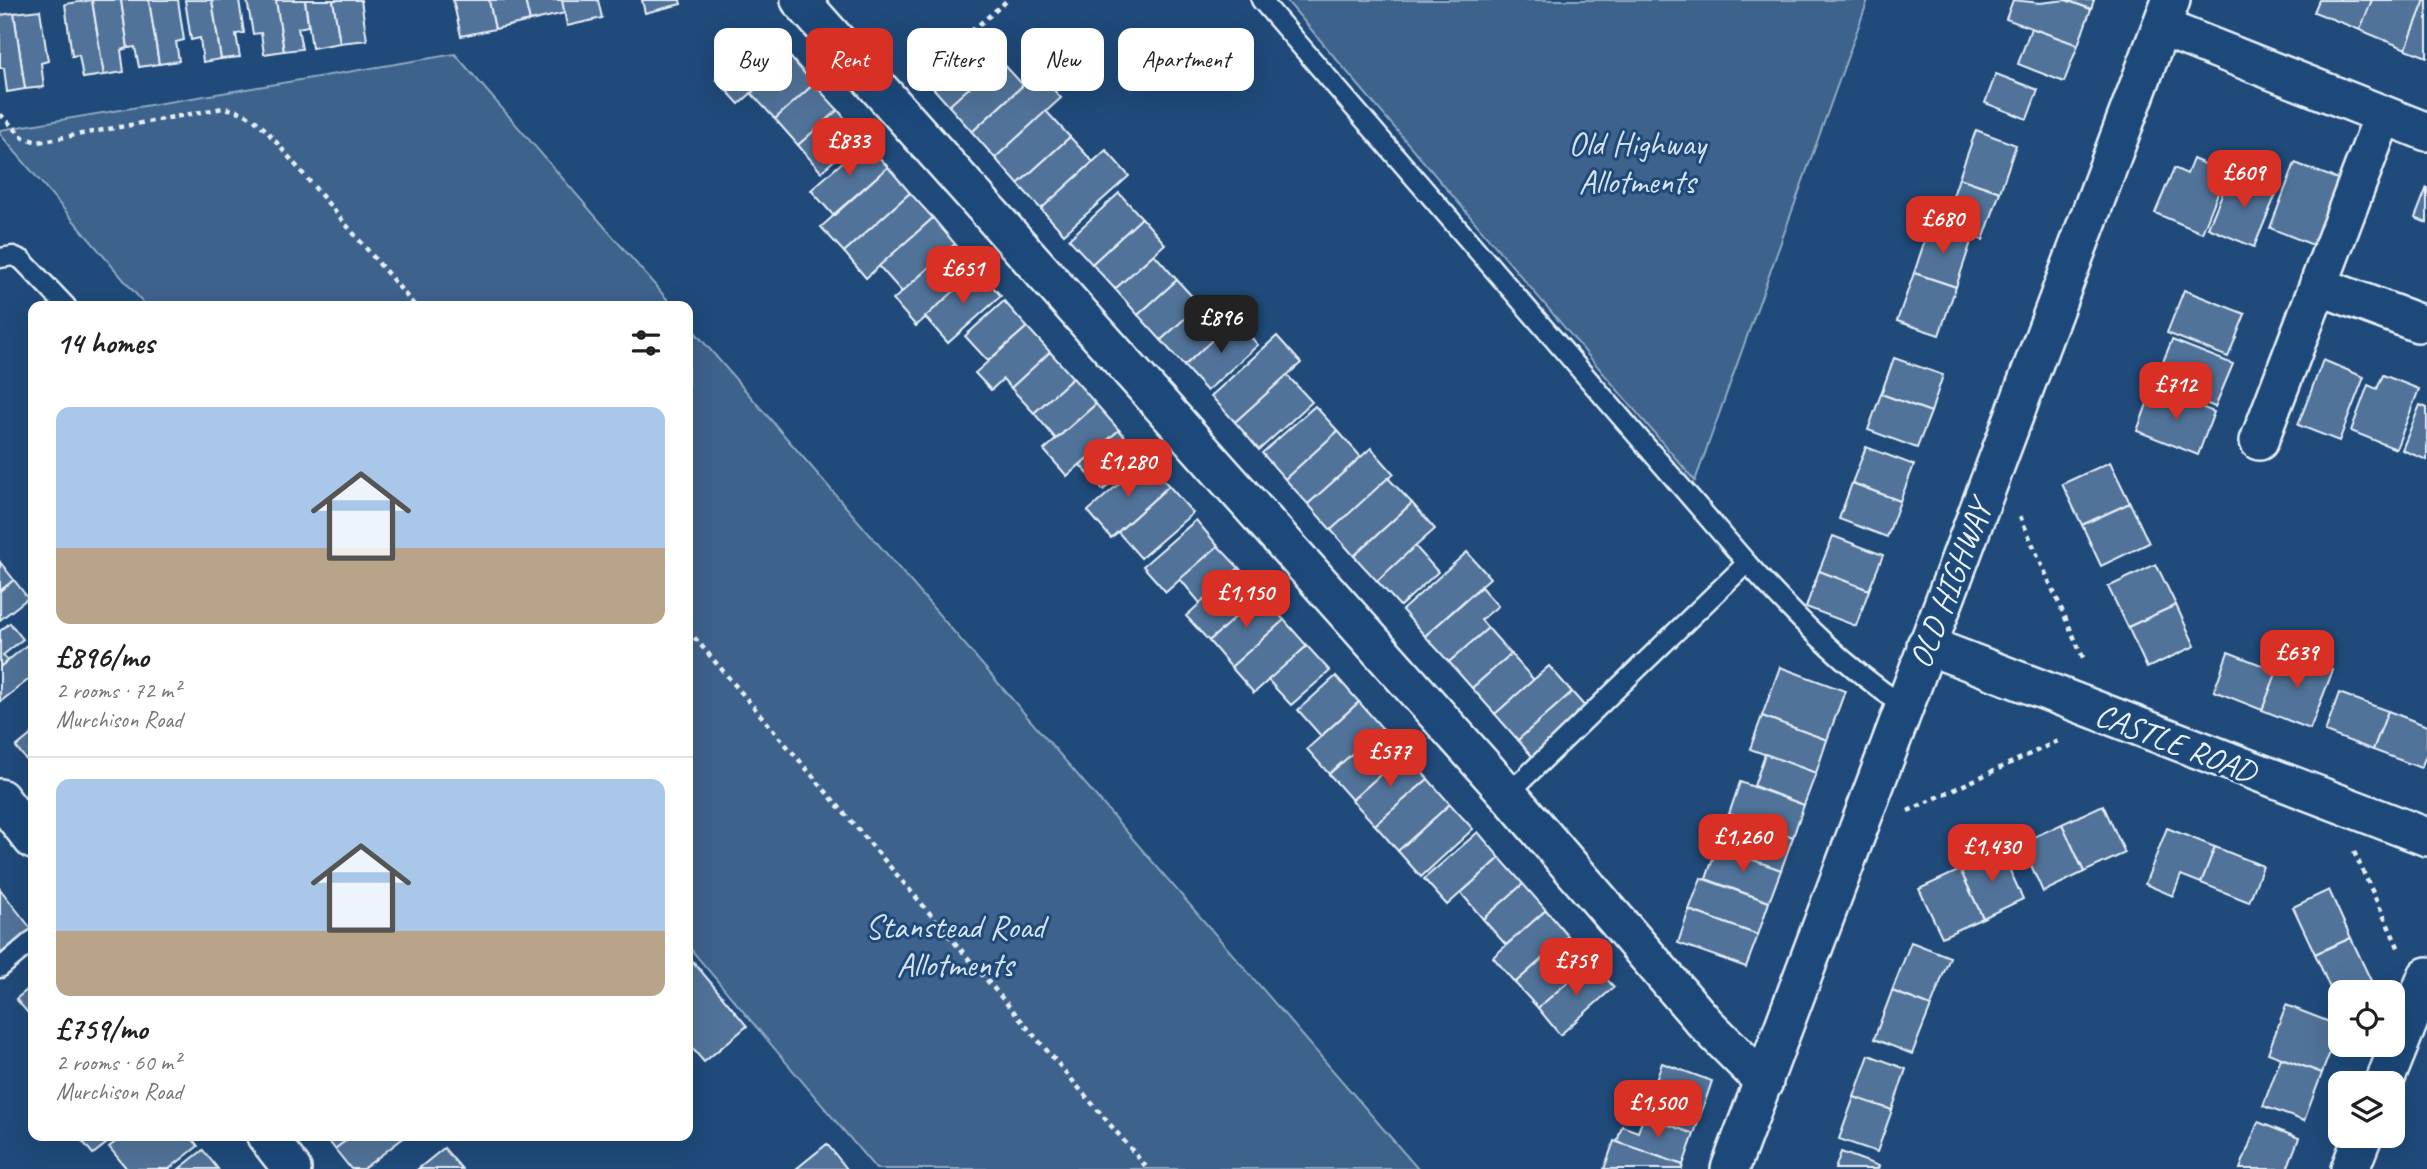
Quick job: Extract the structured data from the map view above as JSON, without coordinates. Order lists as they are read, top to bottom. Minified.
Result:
{"streets":{"street":["OLD HIGHWAY","CASTLE ROAD"]},"crossings":[["OLD HIGHWAY","CASTLE ROAD"]],"parks":["Old Highway Allotments","Stanstead Road Allotments"],"page":{"chip":["Buy","Rent","Filters","New","Apartment"],"price":["£833","£609","£680","£651","£896","£712","£1,280","£1,150","£639","£577","£1,260","£1,430","£759","£1,500"],"heading":"14 homes","list":[{"name":"£896/mo","note":"2 rooms · 72 m² · Murchison Road"},{"name":"£759/mo","note":"2 rooms · 60 m² · Murchison Road"}]}}
